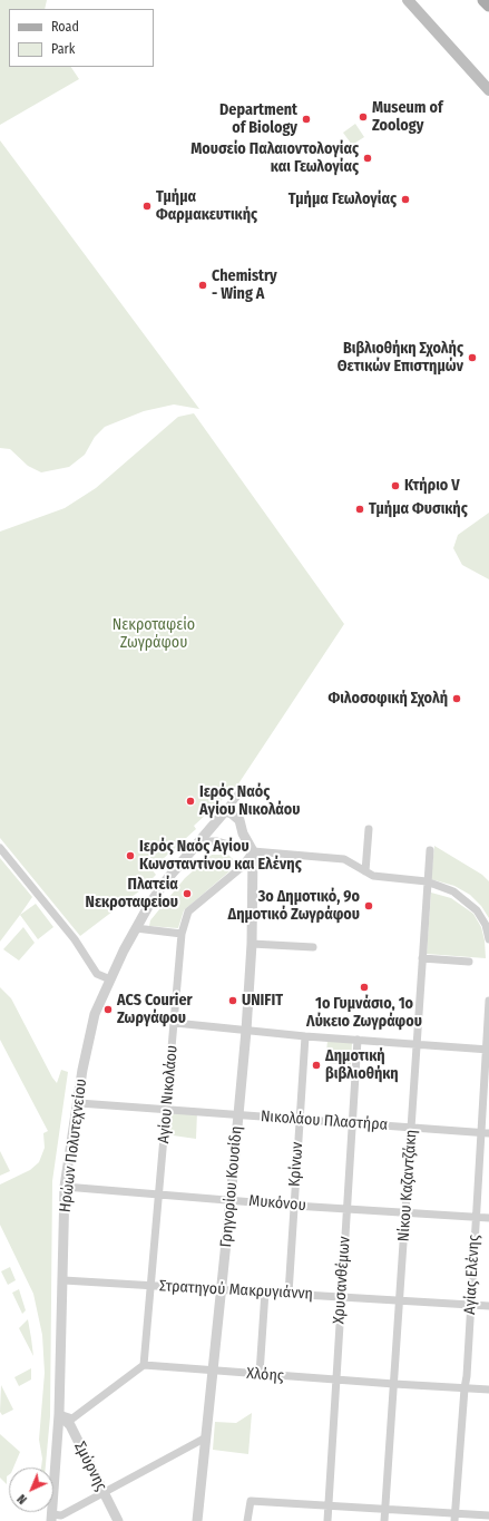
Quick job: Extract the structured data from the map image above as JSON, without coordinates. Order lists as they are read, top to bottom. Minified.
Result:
{"streets":{"street":["Αγίου Νικολάου","Νικολάου Πλαστήρα","Ηρώων Πολυτεχνείου","Κρίνων","Νίκου Καζαντζάκη","Γρηγορίου Κουσίδη","Μυκόνου","Αγίας Ελένης","Χρυσανθέμων","Στρατηγού Μακρυγιάννη","Χλόης","Σμύρνης"]},"crossings":[["Αγίου Νικολάου","Νικολάου Πλαστήρα"],["Αγίου Νικολάου","Γρηγορίου Κουσίδη"],["Αγίου Νικολάου","Μυκόνου"],["Αγίου Νικολάου","Στρατηγού Μακρυγιάννη"],["Αγίου Νικολάου","Χλόης"],["Νικολάου Πλαστήρα","Ηρώων Πολυτεχνείου"],["Νικολάου Πλαστήρα","Κρίνων"],["Νικολάου Πλαστήρα","Νίκου Καζαντζάκη"],["Νικολάου Πλαστήρα","Γρηγορίου Κουσίδη"],["Νικολάου Πλαστήρα","Αγίας Ελένης"],["Νικολάου Πλαστήρα","Χρυσανθέμων"],["Ηρώων Πολυτεχνείου","Γρηγορίου Κουσίδη"],["Ηρώων Πολυτεχνείου","Μυκόνου"],["Ηρώων Πολυτεχνείου","Στρατηγού Μακρυγιάννη"],["Ηρώων Πολυτεχνείου","Σμύρνης"],["Κρίνων","Μυκόνου"],["Κρίνων","Στρατηγού Μακρυγιάννη"],["Νίκου Καζαντζάκη","Μυκόνου"],["Νίκου Καζαντζάκη","Στρατηγού Μακρυγιάννη"],["Νίκου Καζαντζάκη","Χλόης"],["Γρηγορίου Κουσίδη","Μυκόνου"],["Γρηγορίου Κουσίδη","Στρατηγού Μακρυγιάννη"],["Γρηγορίου Κουσίδη","Χλόης"],["Μυκόνου","Αγίας Ελένης"],["Μυκόνου","Χρυσανθέμων"],["Αγίας Ελένης","Στρατηγού Μακρυγιάννη"],["Αγίας Ελένης","Χλόης"],["Χρυσανθέμων","Στρατηγού Μακρυγιάννη"],["Χρυσανθέμων","Χλόης"]],"parks":["Νεκροταφείο Ζωγράφου"],"places":["Museum of Zoology","Department of Biology","Μουσείο Παλαιοντολογίας και Γεωλογίας","Τμήμα Γεωλογίας","Τμήμα Φαρμακευτικής","Chemistry - Wing Α","Βιβλιοθήκη Σχολής Θετικών Επιστημών","Κτήριο V","Τμήμα Φυσικής","Φιλοσοφική Σχολή","Ιερός Ναός Αγίου Νικολάου","Ιερός Ναός Αγίου Κωνσταντίνου και Ελένης","Πλατεία Νεκροταφείου","3ο Δημοτικό, 9ο Δημοτικό Ζωγράφου","1ο Γυμνάσιο, 1ο Λύκειο Ζωγράφου","UNIFIT","ACS Courier Ζωργάφου","Δημοτική βιβλιοθήκη"],"legend":["Road","Park"],"north":"bottom left"}
